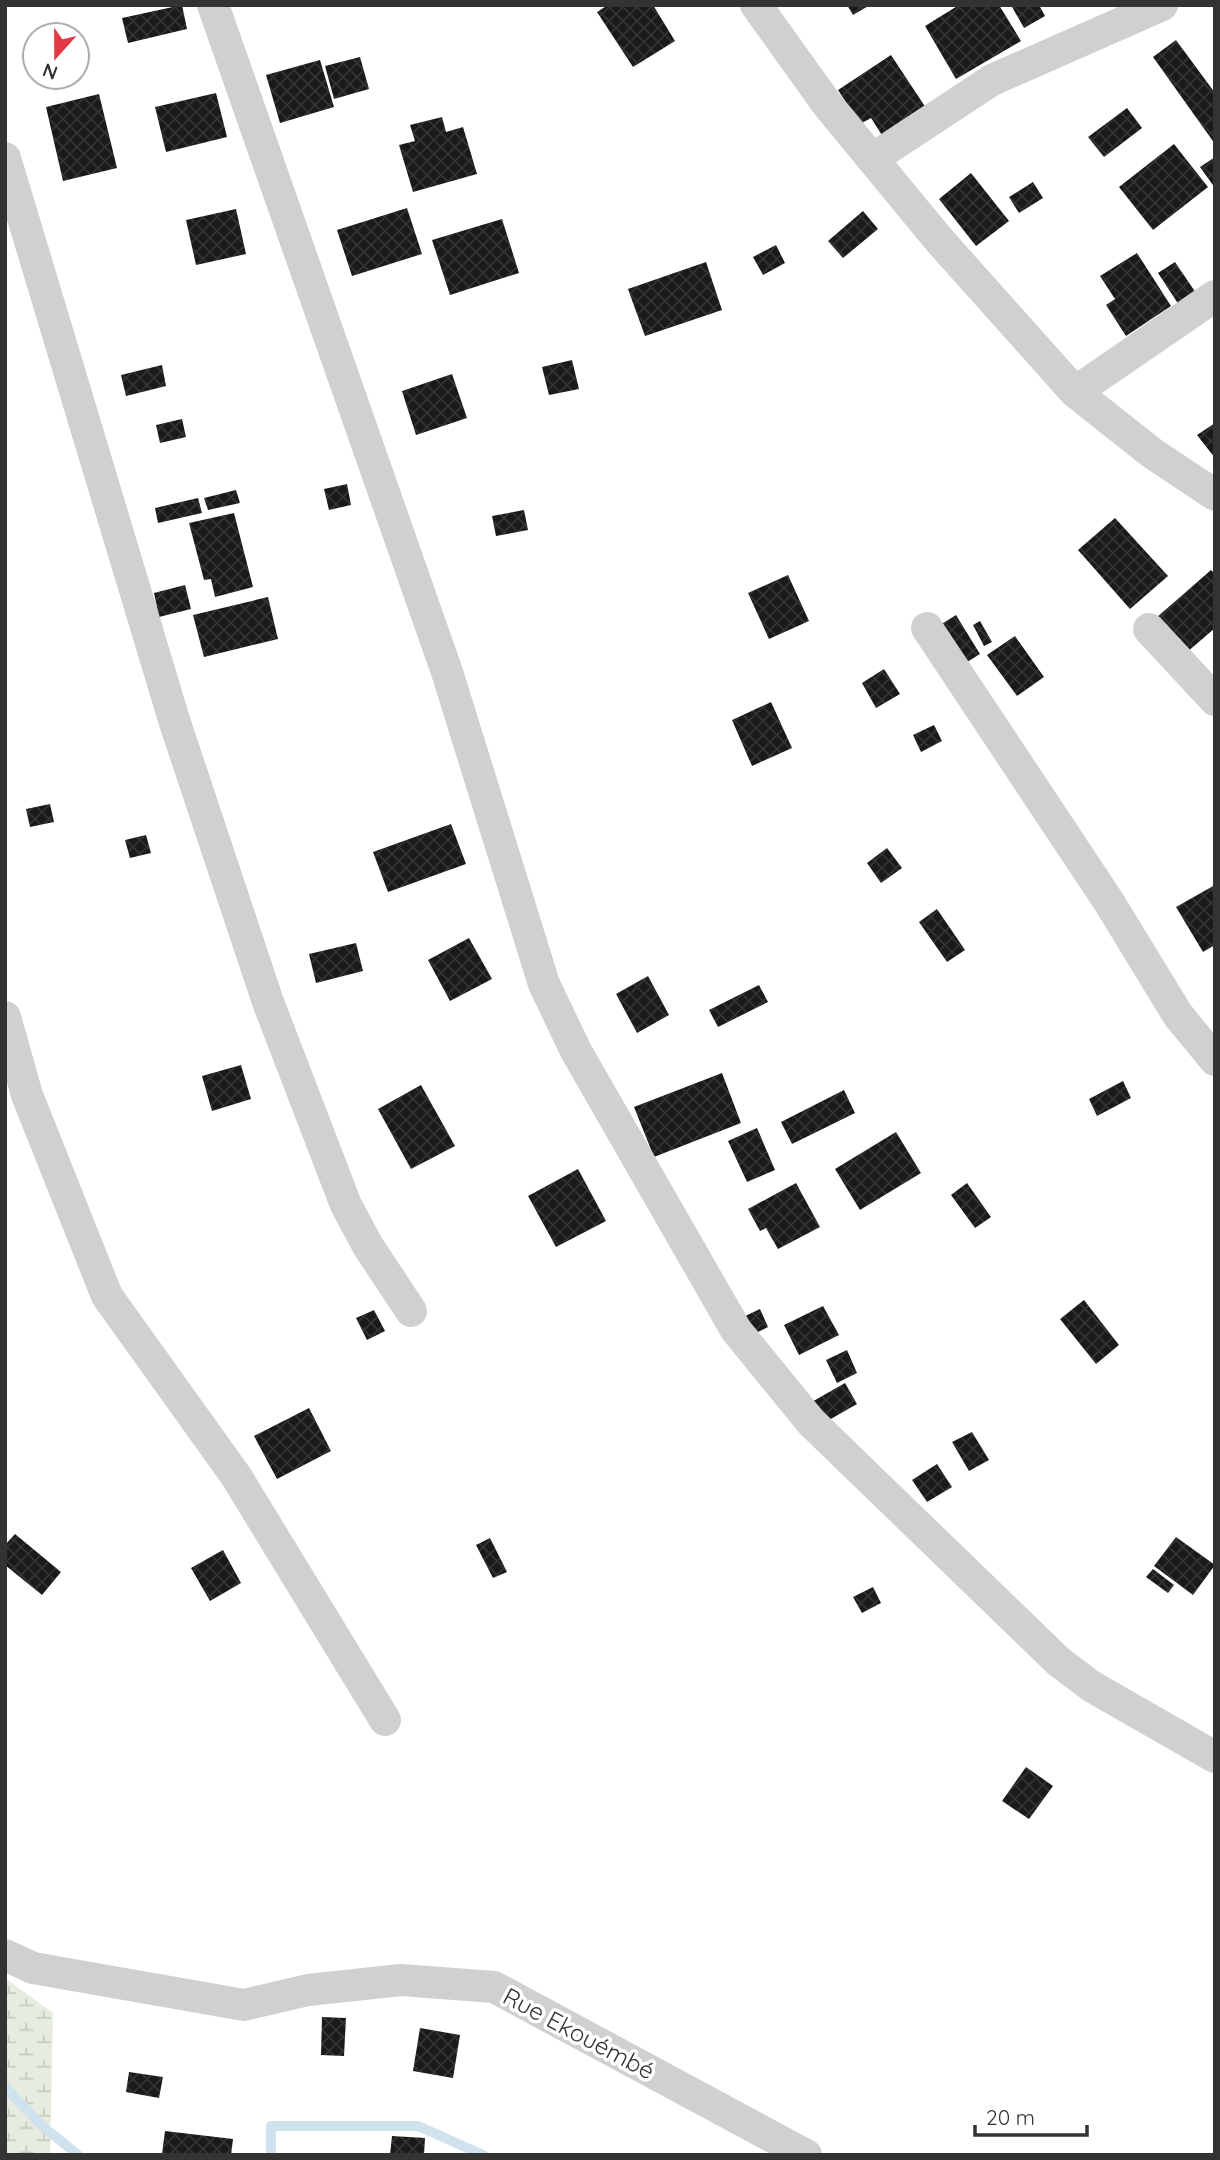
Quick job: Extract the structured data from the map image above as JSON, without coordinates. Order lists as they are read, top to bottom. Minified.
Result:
{"streets":{"street":["Rue Ekouémbé"]},"scale_bar":"20 m","north":"bottom"}
